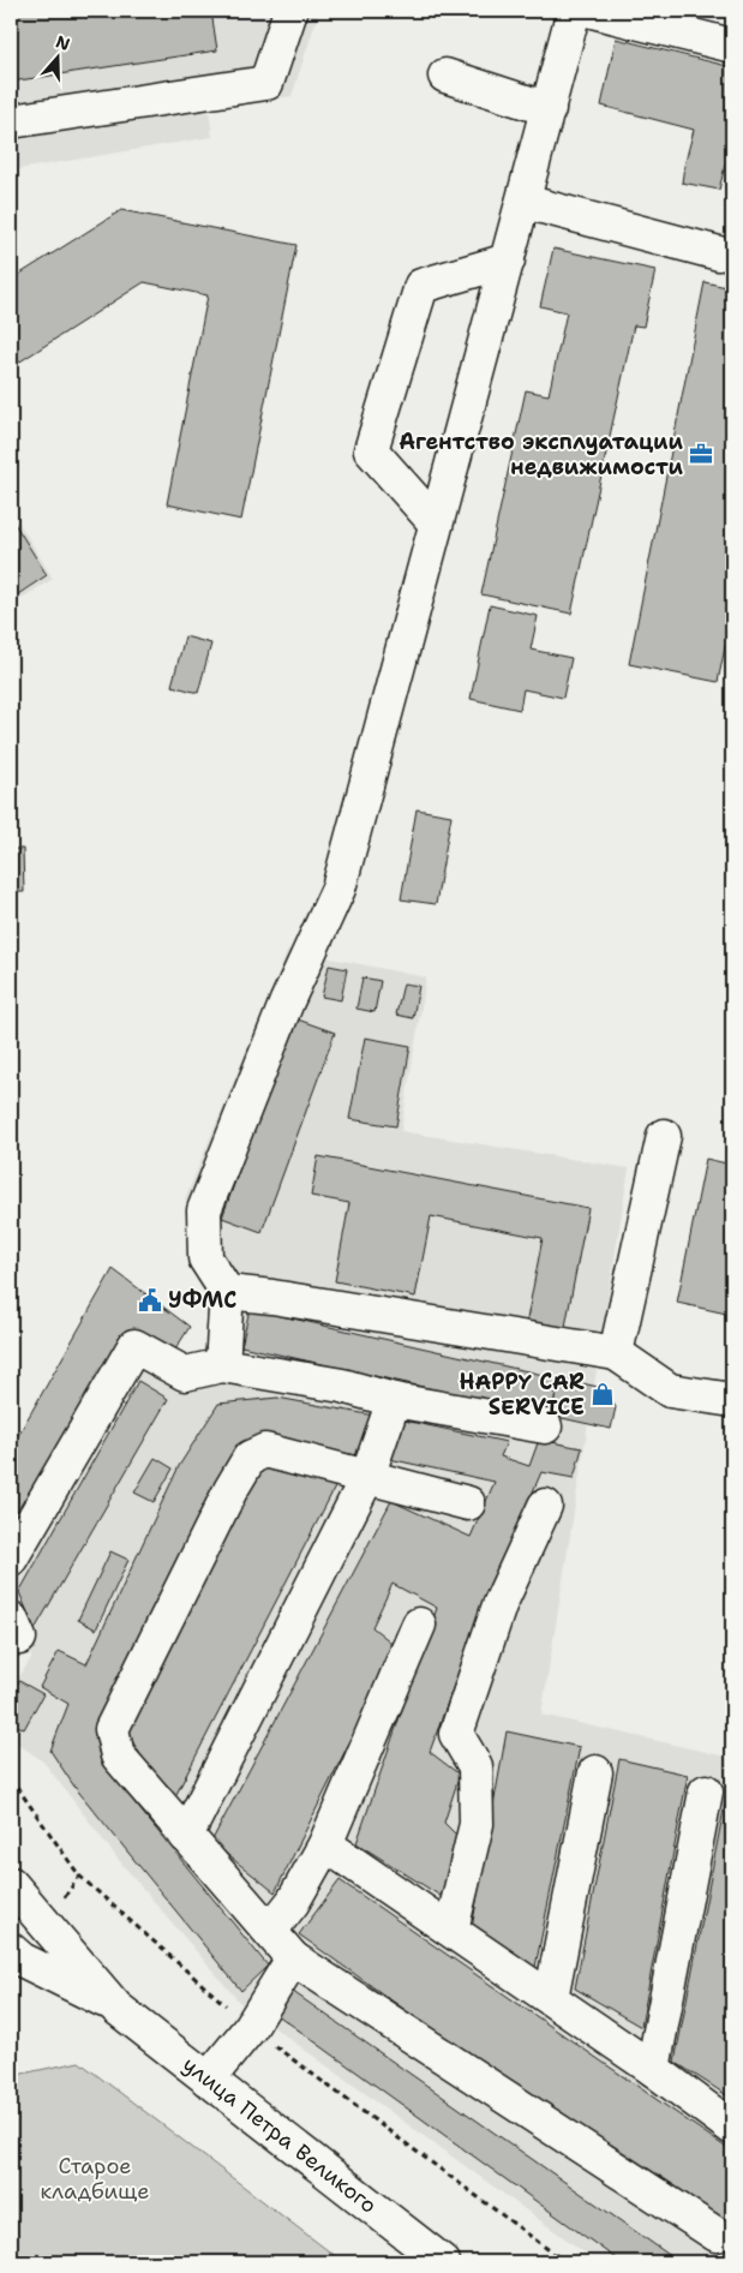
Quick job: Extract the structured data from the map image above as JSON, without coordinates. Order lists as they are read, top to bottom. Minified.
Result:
{"streets":{"street":["улица Петра Великого"]},"parks":["Старое кладбище"],"places":{"office":["Агентство эксплуатации недвижимости"],"public building":["УФМС"],"shop":["HAPPY CAR SERVICE"]},"north":"top"}
